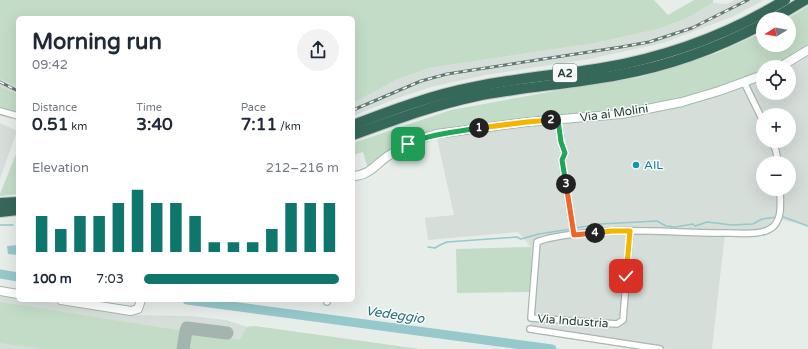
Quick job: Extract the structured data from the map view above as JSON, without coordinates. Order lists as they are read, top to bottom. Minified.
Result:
{"streets":{"highway":["A2"],"street":["Via ai Molini","Via Industria"]},"water":["Vedeggio"],"places":["AIL"],"north":"left","page":{"map_buttons":["+","−"],"heading":["Morning run","09:42"],"stats":[["Distance","0.51 km"],["Time","3:40"],["Pace","7:11 /km"]],"pins":["2","1","3","4"],"chart":["Elevation","212–216 m"],"list":[{"name":"100 m","note":"7:03"}]}}
